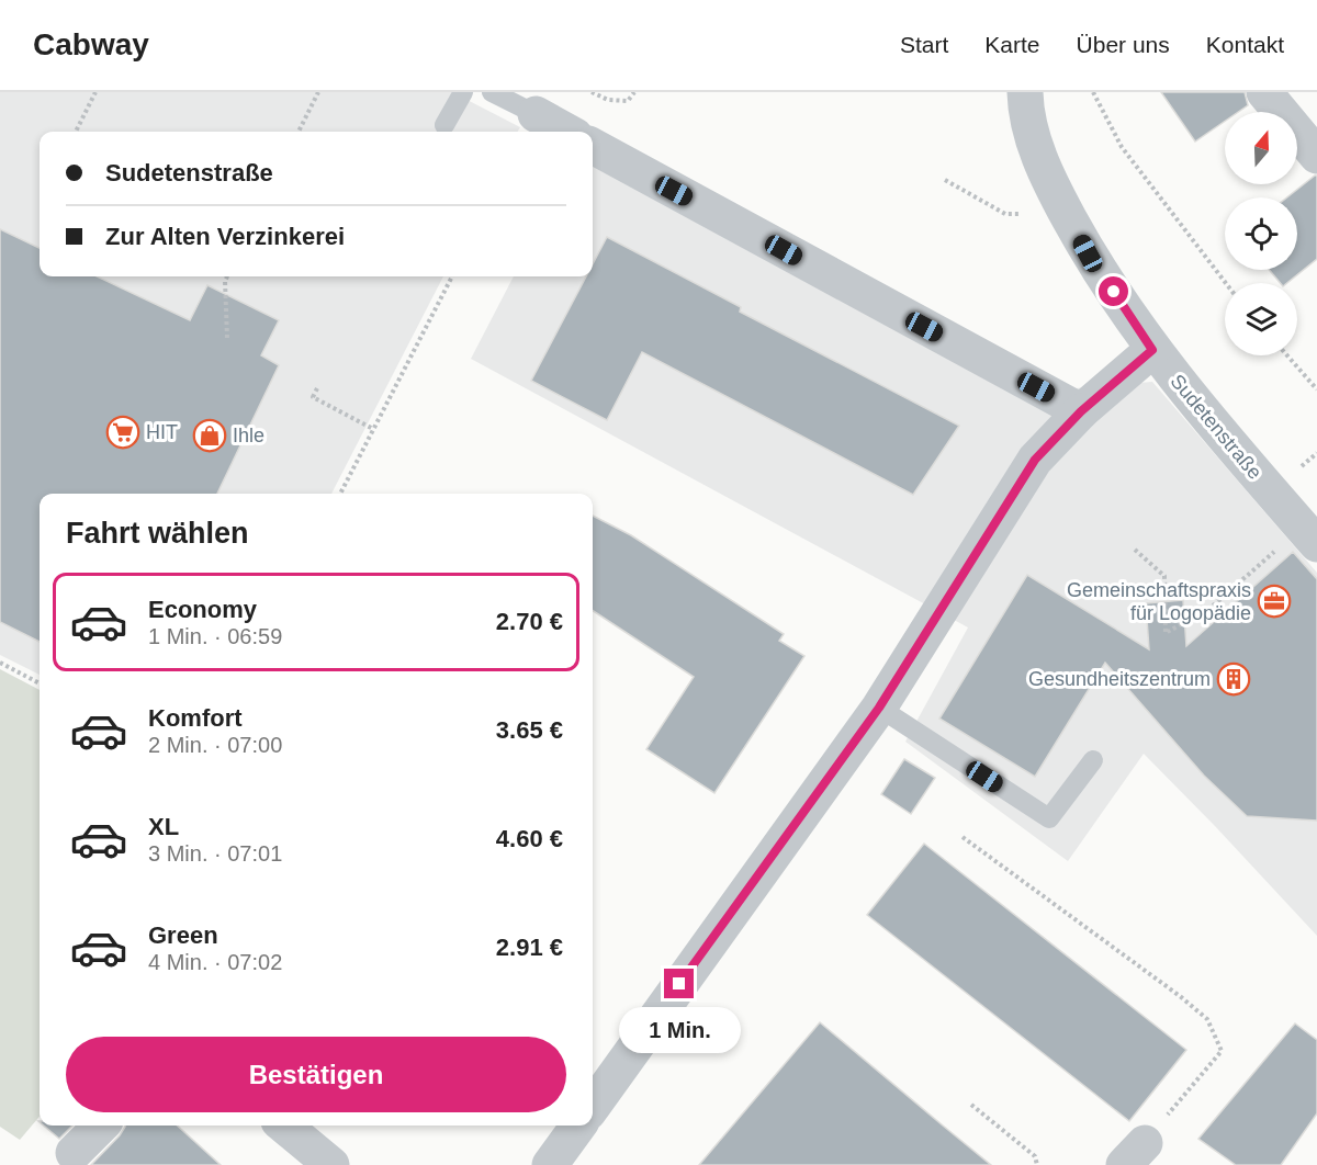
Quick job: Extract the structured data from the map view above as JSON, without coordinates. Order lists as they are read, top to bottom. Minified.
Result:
{"streets":{"street":["Sudetenstraße"]},"places":{"supermarket":["HIT"],"shop":["Ihle"],"office":["Gemeinschaftspraxis für Logopädie"],"building":["Gesundheitszentrum"]},"north":"top","page":{"header":"Cabway","nav":["Start","Karte","Über uns","Kontakt"],"banner":["Sudetenstraße","Zur Alten Verzinkerei"],"heading":"Fahrt wählen","list":[{"name":"Economy","note":"1 Min. · 06:59","value":"2.70 €"},{"name":"Komfort","note":"2 Min. · 07:00","value":"3.65 €"},{"name":"XL","note":"3 Min. · 07:01","value":"4.60 €"},{"name":"Green","note":"4 Min. · 07:02","value":"2.91 €"}],"bubble":"1 Min.","buttons":"Bestätigen"}}
